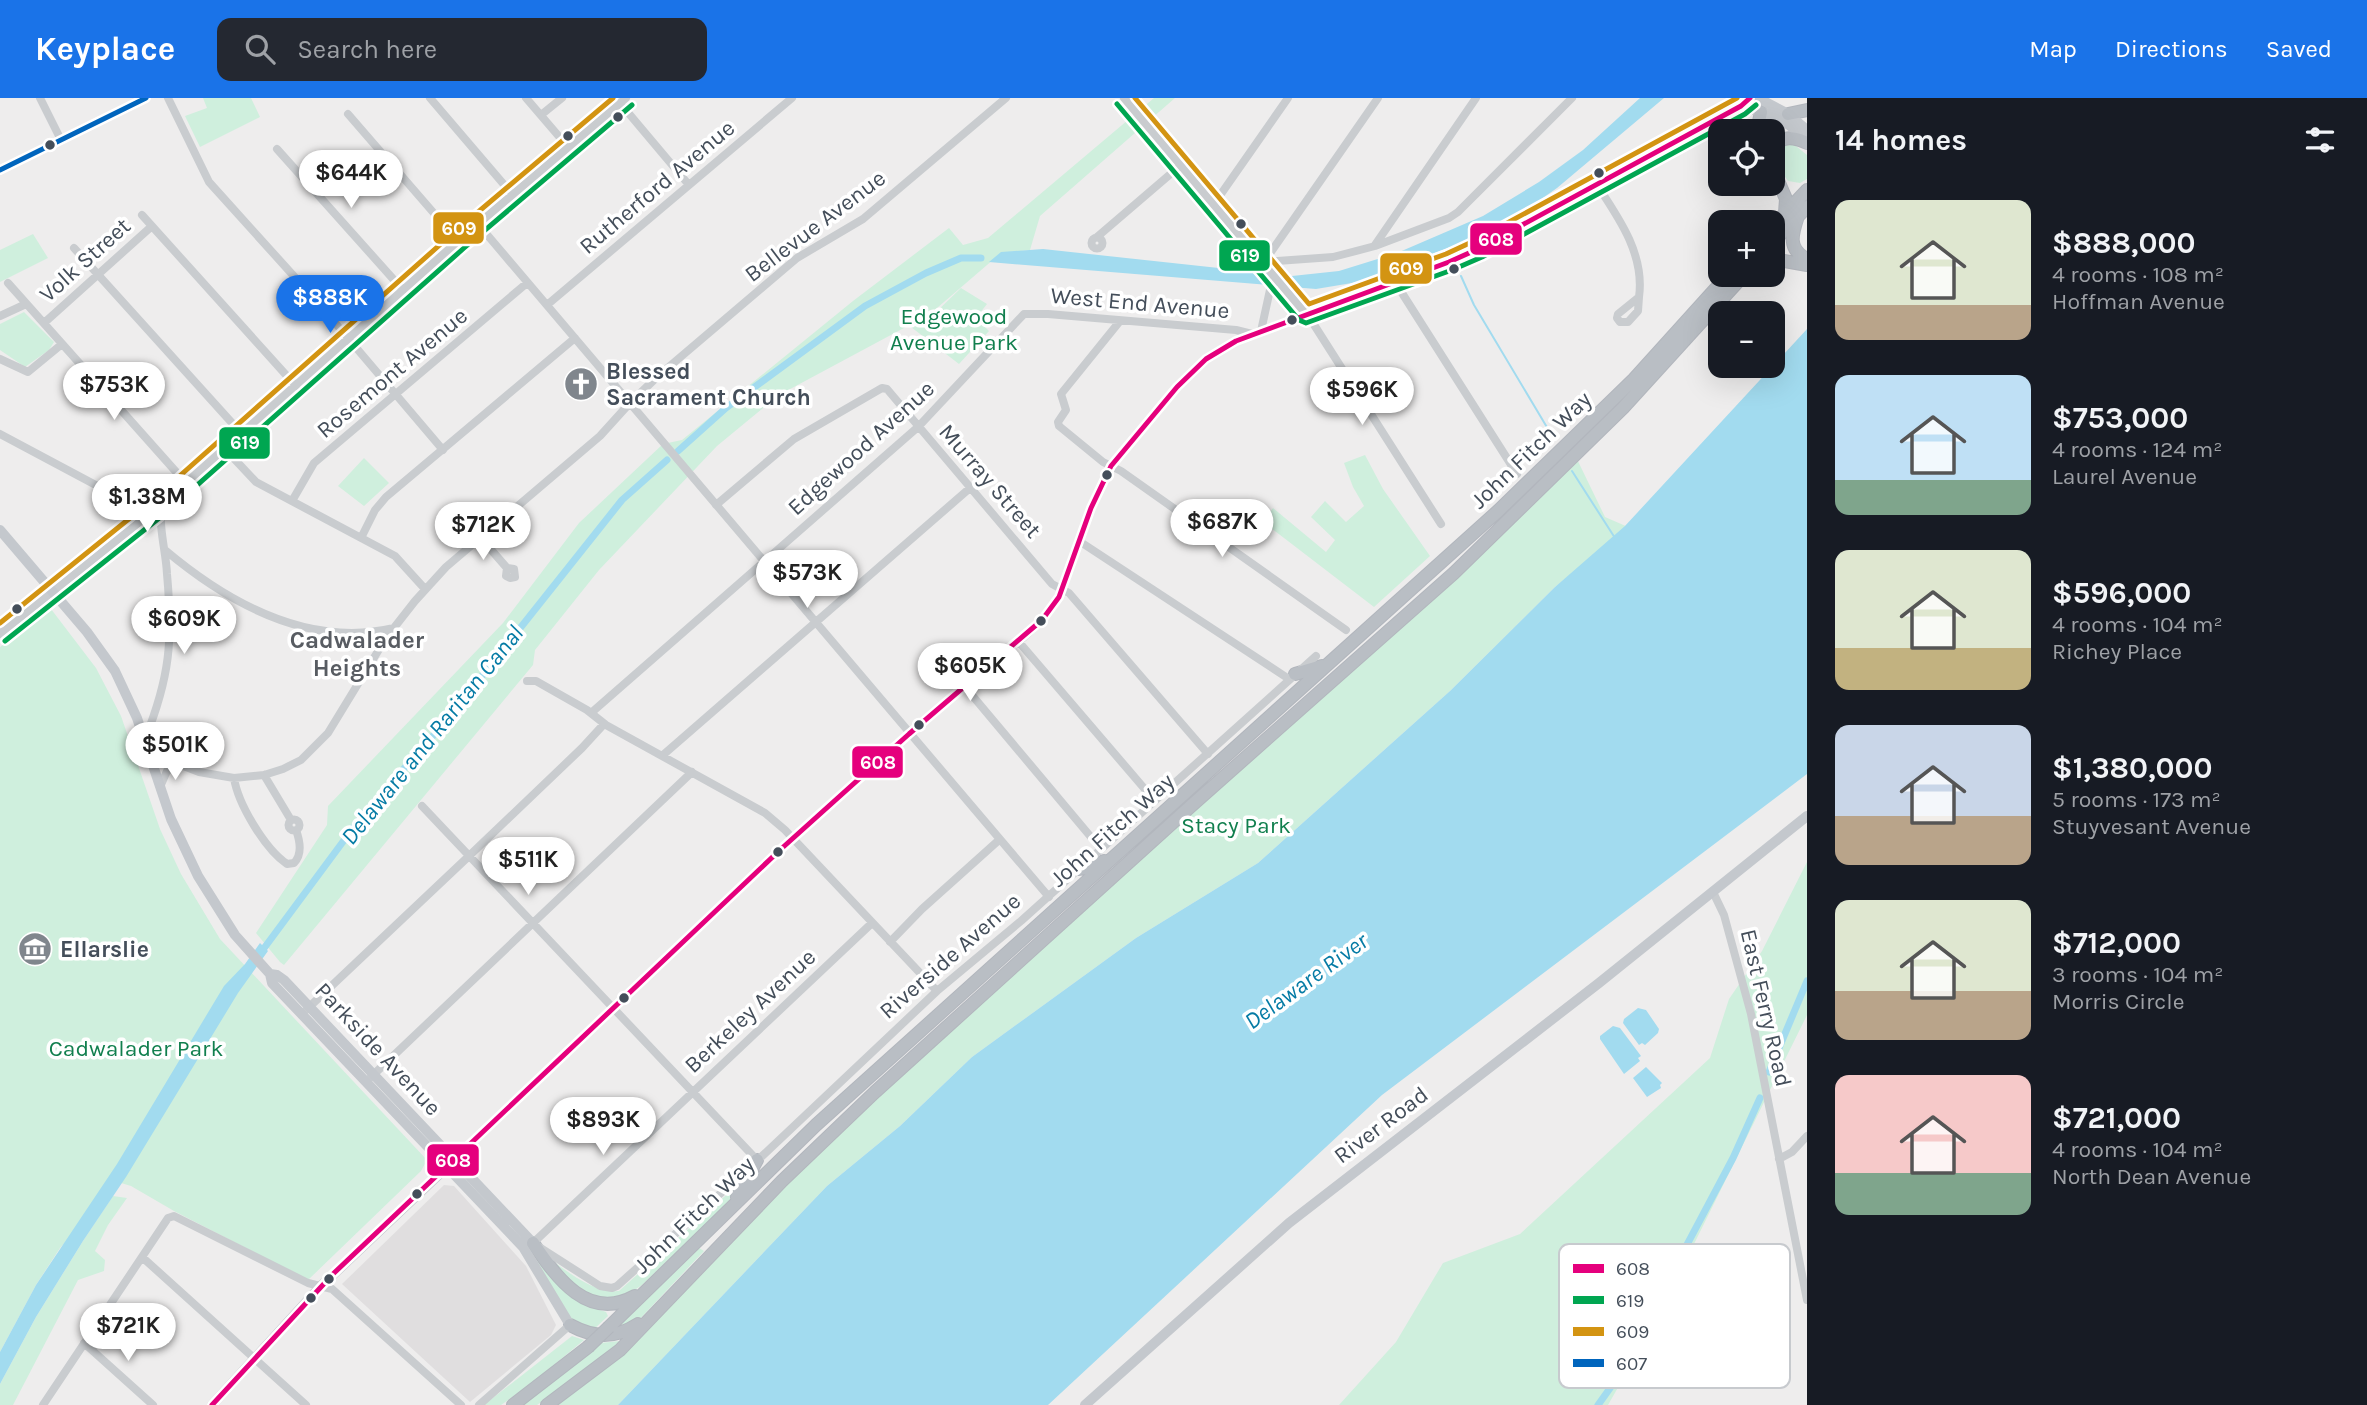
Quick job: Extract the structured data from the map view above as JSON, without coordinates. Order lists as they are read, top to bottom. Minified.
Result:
{"streets":{"highway":["John Fitch Way"],"main road":["Parkside Avenue","River Road"],"street":["Rutherford Avenue","Bellevue Avenue","Volk Street","West End Avenue","Rosemont Avenue","Edgewood Avenue","Murray Street","Riverside Avenue","East Ferry Road","Berkeley Avenue"]},"crossings":[["Bellevue Avenue","Parkside Avenue"],["West End Avenue","Edgewood Avenue"],["Edgewood Avenue","Murray Street"],["Murray Street","Riverside Avenue"],["Riverside Avenue","Parkside Avenue"],["East Ferry Road","River Road"],["Berkeley Avenue","Parkside Avenue"]],"districts":["Cadwalader Heights"],"water":["Delaware and Raritan Canal","Delaware River"],"parks":["Edgewood Avenue Park","Stacy Park","Cadwalader Park"],"places":{"church":["Blessed Sacrament Church"],"museum":["Ellarslie"]},"lines":["transit line 608","transit line 609","transit line 607","transit line 619"],"legend":["608","619","609","607"],"page":{"header":"Keyplace","search":"Search here","nav":["Map","Directions","Saved"],"heading":"14 homes","map_buttons":["+","−"],"price":["$644K","$888K","$753K","$596K","$1.38M","$687K","$712K","$573K","$609K","$605K","$501K","$511K","$893K","$721K"],"list":[{"name":"$888,000","note":"4 rooms · 108 m² · Hoffman Avenue"},{"name":"$753,000","note":"4 rooms · 124 m² · Laurel Avenue"},{"name":"$596,000","note":"4 rooms · 104 m² · Richey Place"},{"name":"$1,380,000","note":"5 rooms · 173 m² · Stuyvesant Avenue"},{"name":"$712,000","note":"3 rooms · 104 m² · Morris Circle"},{"name":"$721,000","note":"4 rooms · 104 m² · North Dean Avenue"}]}}
